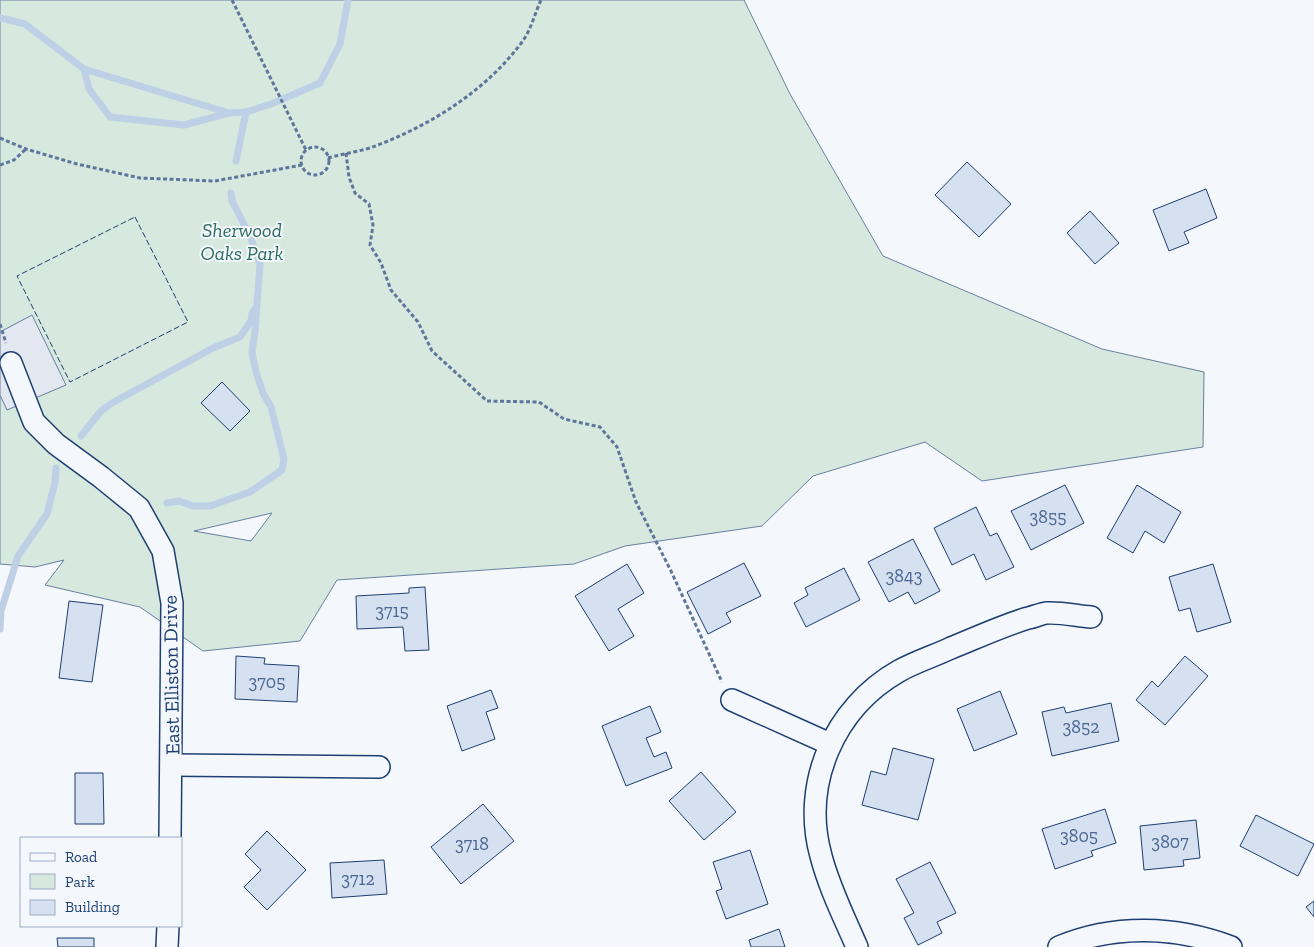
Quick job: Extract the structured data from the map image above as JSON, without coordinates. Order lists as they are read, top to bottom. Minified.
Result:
{"streets":{"street":["East Elliston Drive"]},"parks":["Sherwood Oaks Park"],"house_numbers":["3855","3843","3715","3705","3852","3805","3807","3718","3712"],"legend":["Road","Park","Building"]}
